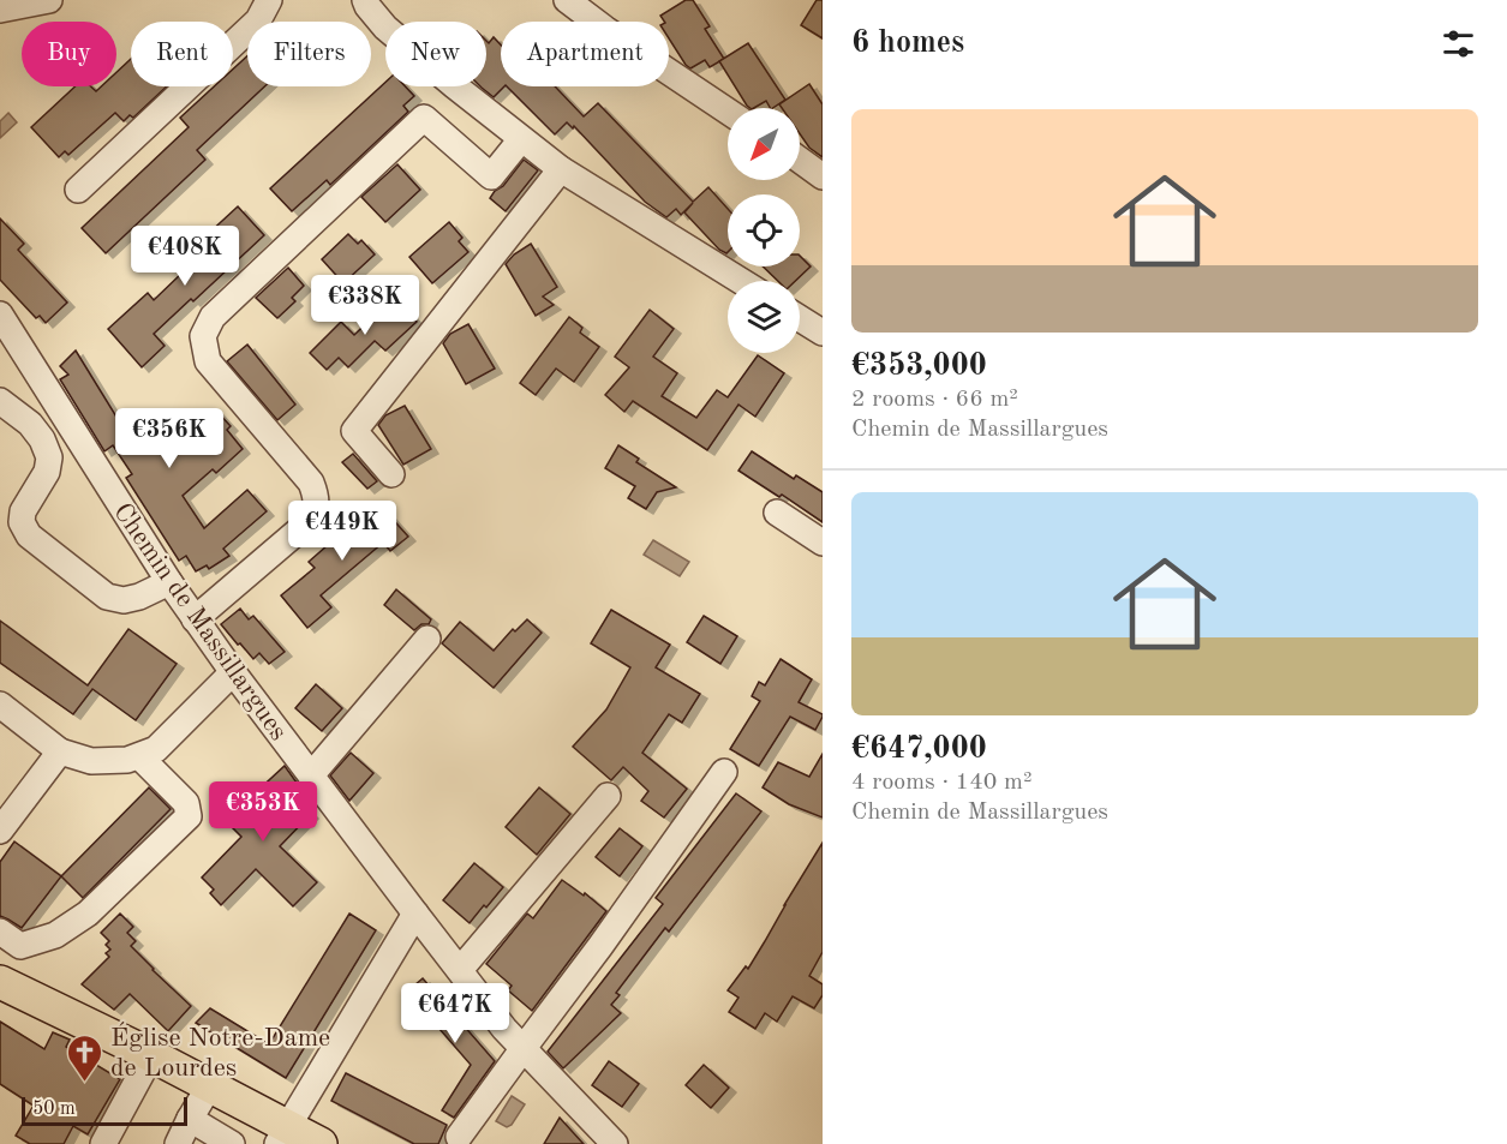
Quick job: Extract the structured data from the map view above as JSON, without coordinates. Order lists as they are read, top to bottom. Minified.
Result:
{"streets":{"street":["Chemin de Massillargues"]},"places":{"church":["Église Notre-Dame de Lourdes"]},"scale_bar":"50 m","north":"bottom left","page":{"heading":"6 homes","chip":["Buy","Rent","Filters","New","Apartment"],"list":[{"name":"€353,000","note":"2 rooms · 66 m² · Chemin de Massillargues"},{"name":"€647,000","note":"4 rooms · 140 m² · Chemin de Massillargues"}],"price":["€408K","€338K","€356K","€449K","€353K","€647K"],"scale":"50 m"}}
